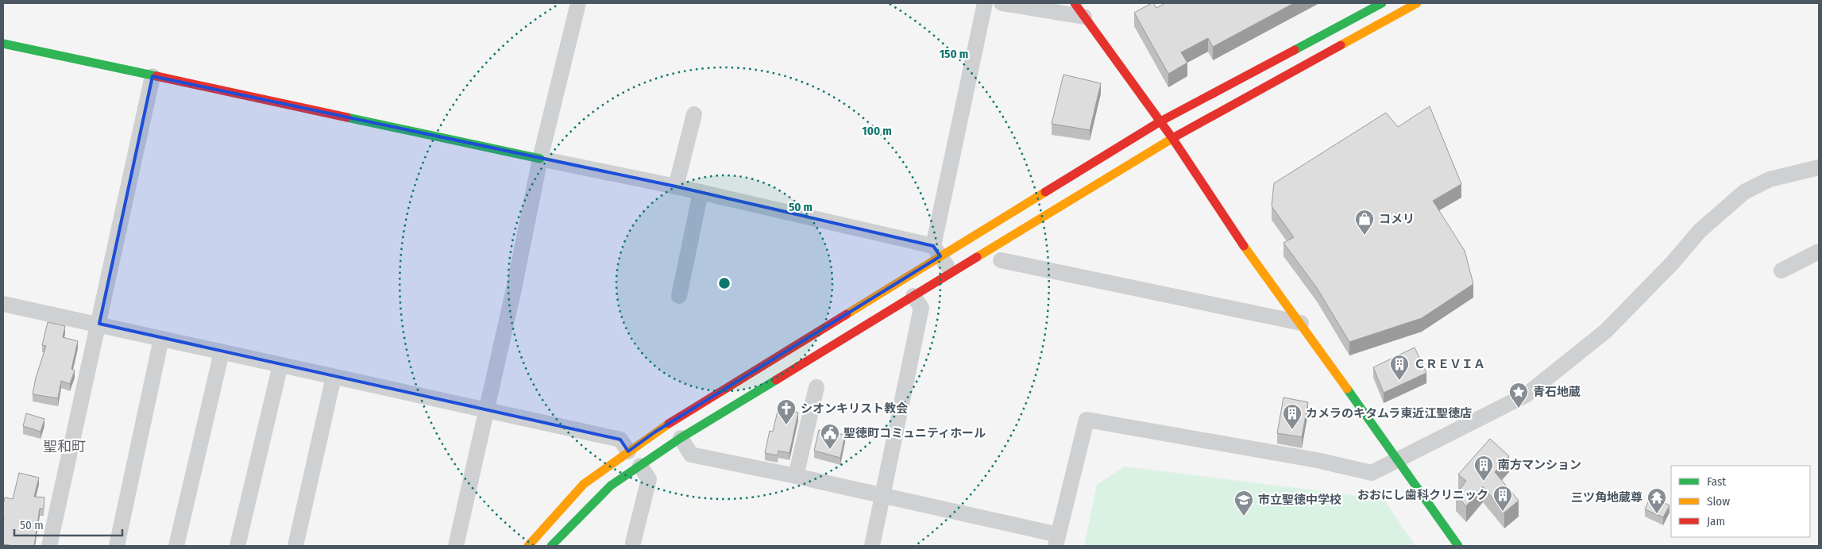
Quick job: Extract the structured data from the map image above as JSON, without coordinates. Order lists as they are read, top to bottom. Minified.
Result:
{"districts":["聖和町"],"places":{"shop":["コメリ"],"building":["ＣＲＥＶＩＡ","カメラのキタムラ東近江聖徳店","南方マンション","おおにし歯科クリニック"],"place":["青石地蔵"],"church":["シオンキリスト教会"],"public building":["聖徳町コミュニティホール"],"temple":["三ツ角地蔵尊"],"school or university":["市立聖徳中学校"]},"legend":["Fast","Slow","Jam"],"scale_bar":"50 m","rings":["150 m","100 m","50 m"]}
